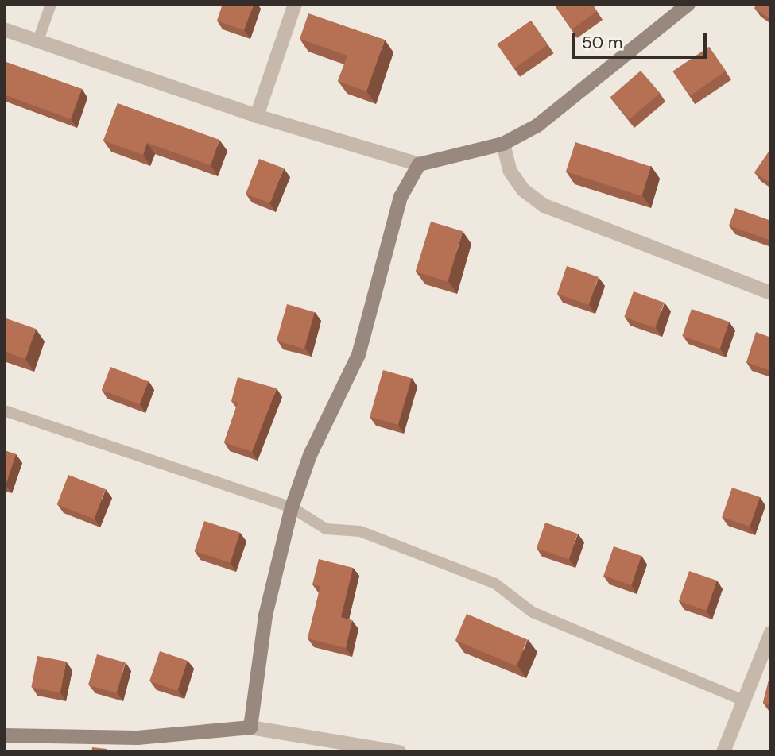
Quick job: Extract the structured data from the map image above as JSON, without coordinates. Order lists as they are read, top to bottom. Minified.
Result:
{"scale_bar":"50 m"}
